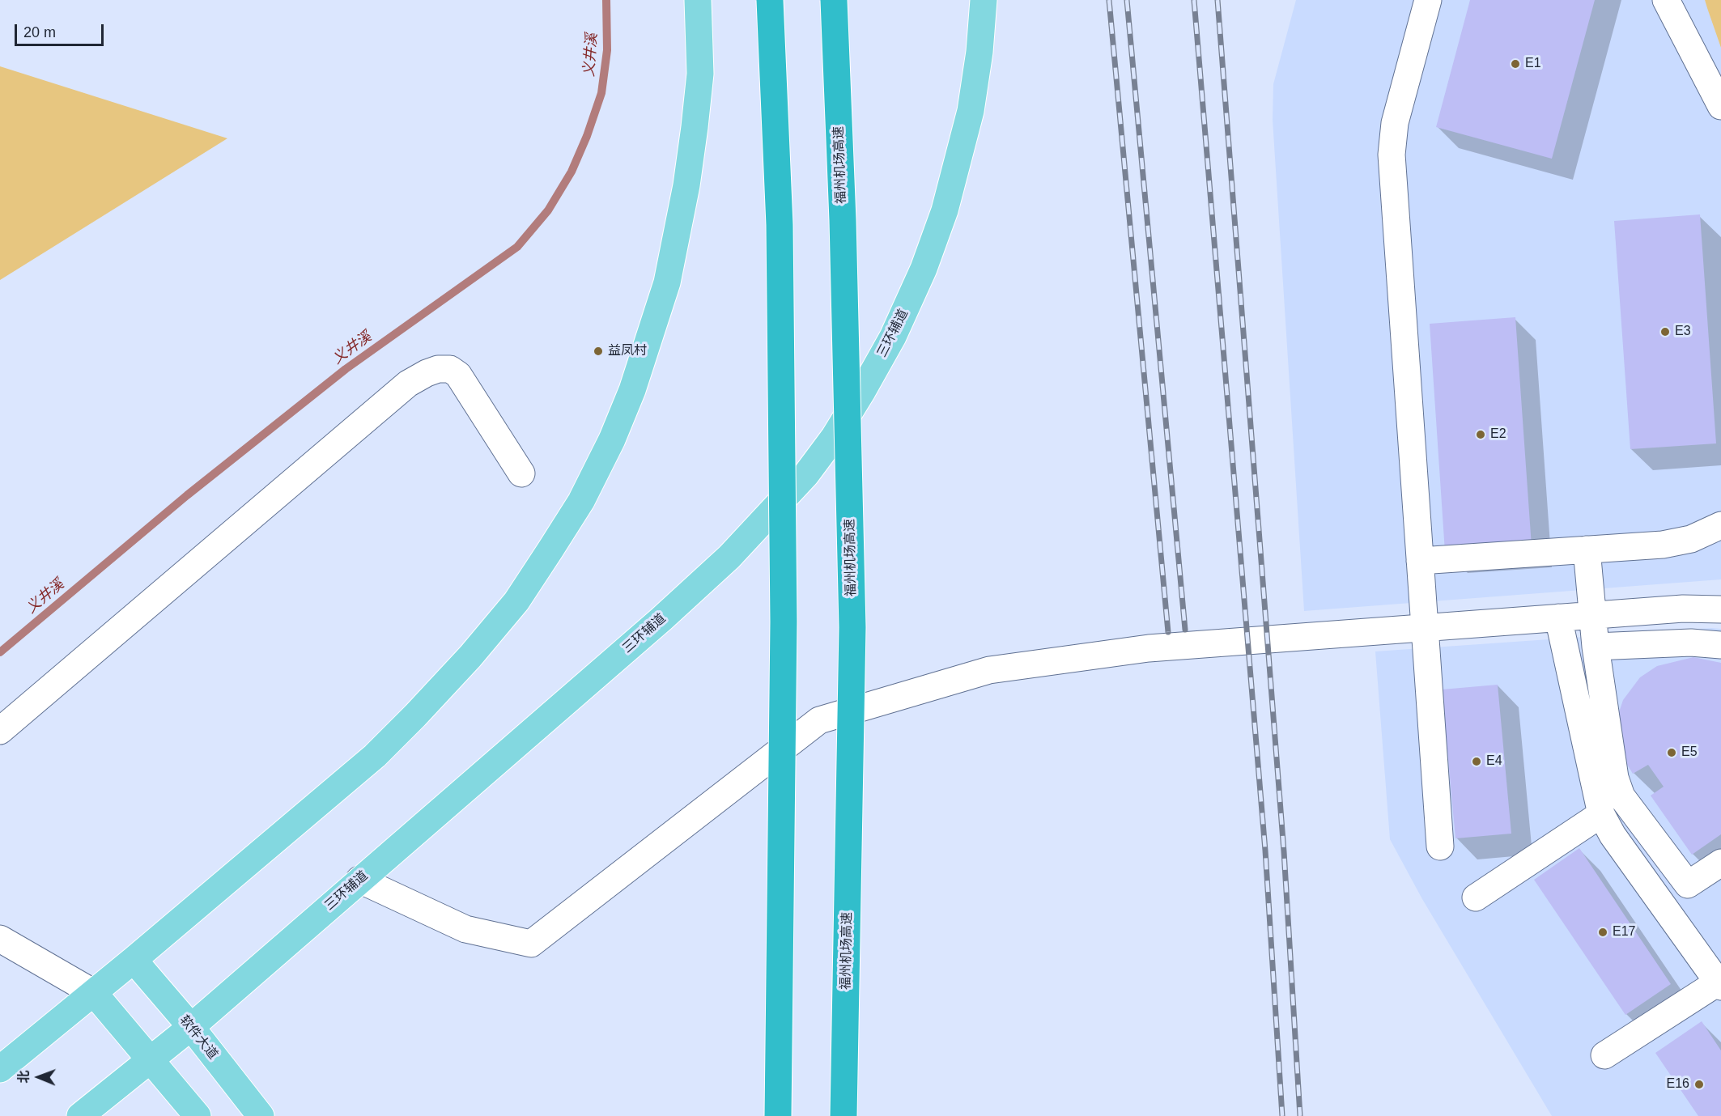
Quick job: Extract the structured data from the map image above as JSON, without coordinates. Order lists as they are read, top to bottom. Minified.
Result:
{"streets":{"highway":["福州机场高速"],"main road":["三环辅道","软件大道"]},"crossings":[["三环辅道","软件大道"]],"water":["义井溪"],"places":["E1","E3","益凤村","E2","E5","E4","E17","E16"],"scale_bar":"20 m","north":"left"}
